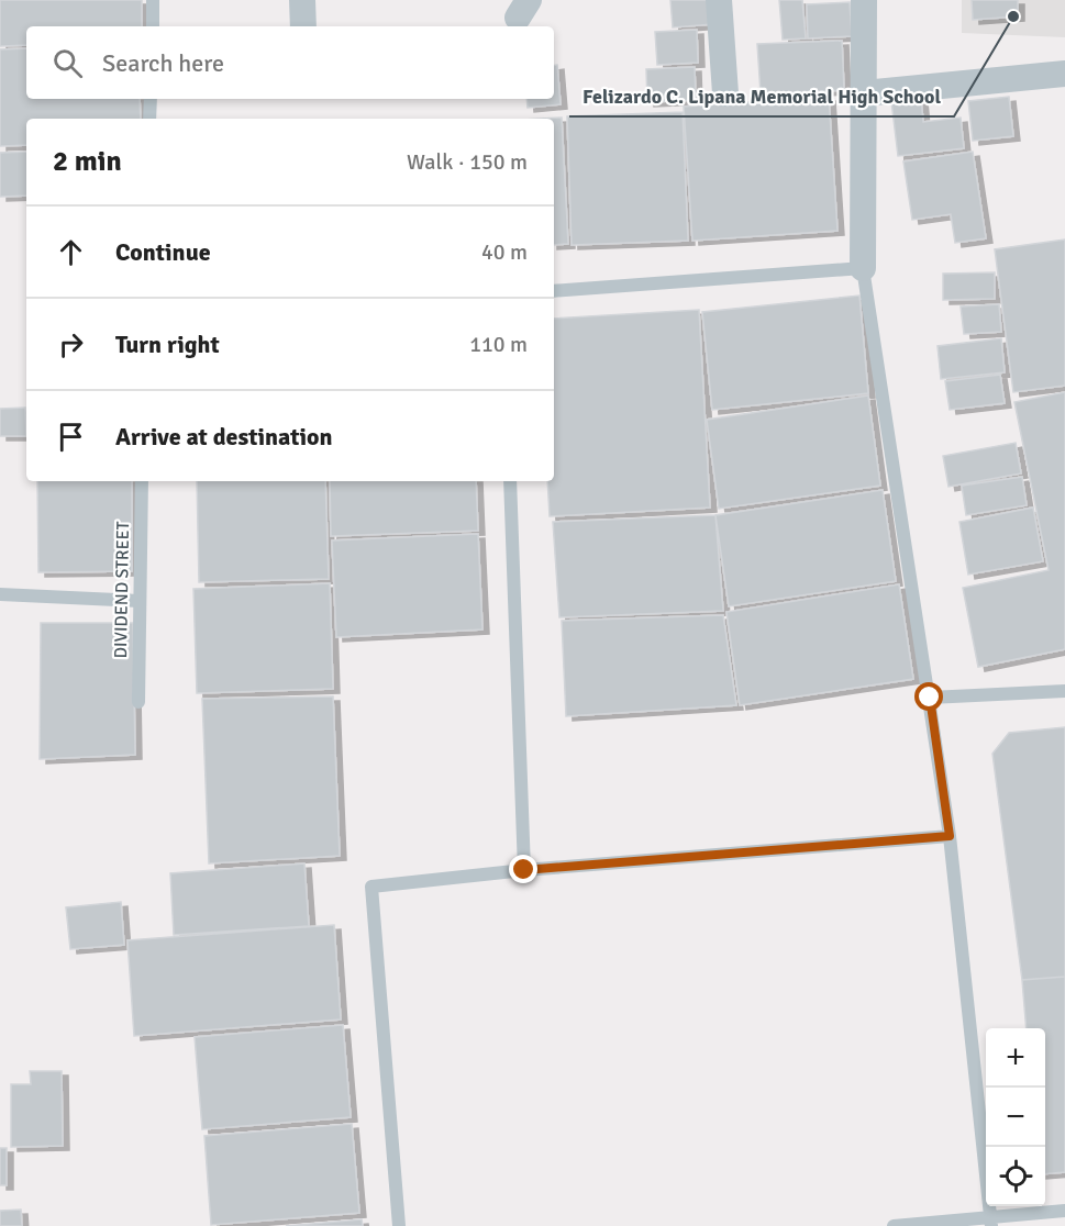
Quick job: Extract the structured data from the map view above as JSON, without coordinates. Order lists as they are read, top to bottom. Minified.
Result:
{"streets":{"lane":["DIVIDEND STREET"]},"places":["Felizardo C. Lipana Memorial High School"],"page":{"search":"Search here","heading":["2 min","Walk · 150 m"],"list":[["Continue","40 m"],["Turn right","110 m"],"Arrive at destination"],"map_buttons":["+","−"]}}
